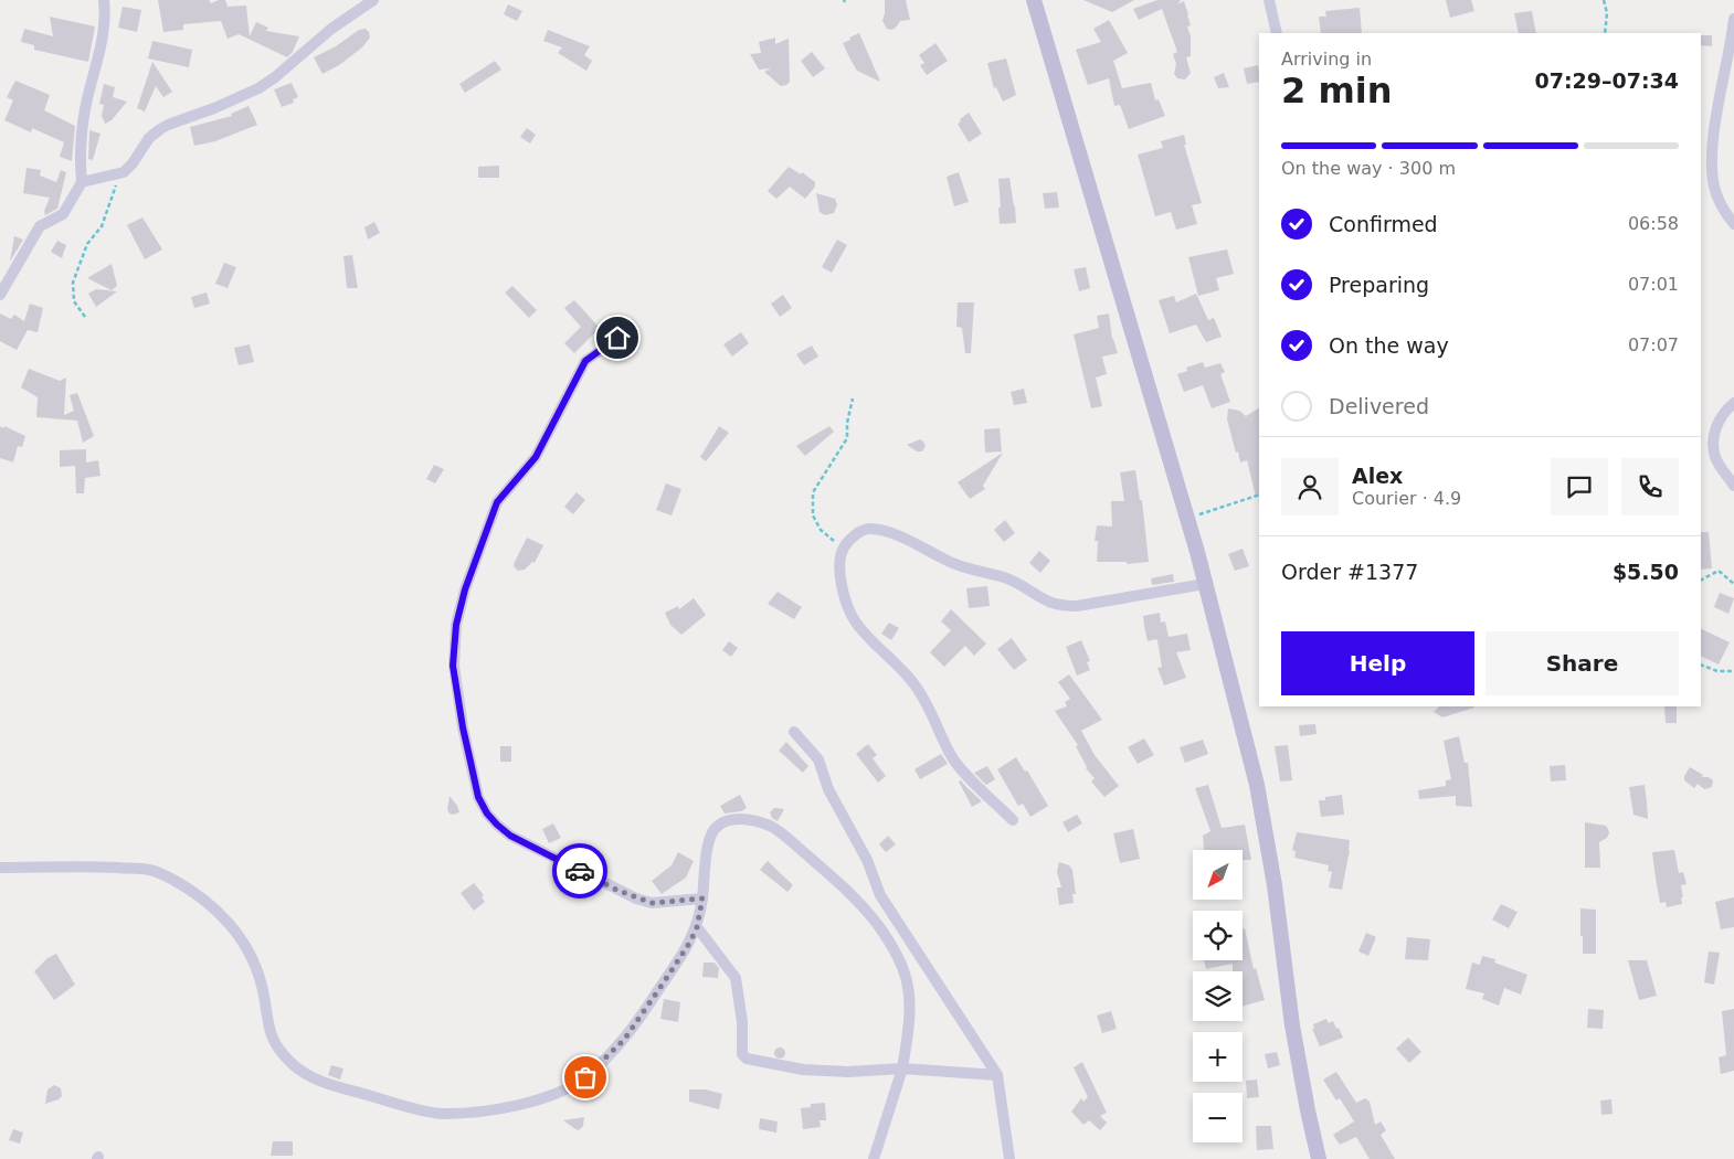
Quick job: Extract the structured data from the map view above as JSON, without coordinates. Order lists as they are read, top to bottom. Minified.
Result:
{"north":"bottom left","page":{"heading":["2 min","Arriving in","07:29–07:34"],"panel":["Alex","Courier · 4.9","Order #1377","$5.50"],"bar":"On the way · 300 m","list":[["Confirmed","06:58"],["Preparing","07:01"],["On the way","07:07"],"Delivered"],"buttons":["Help","Share"],"map_buttons":["+","−"]}}
